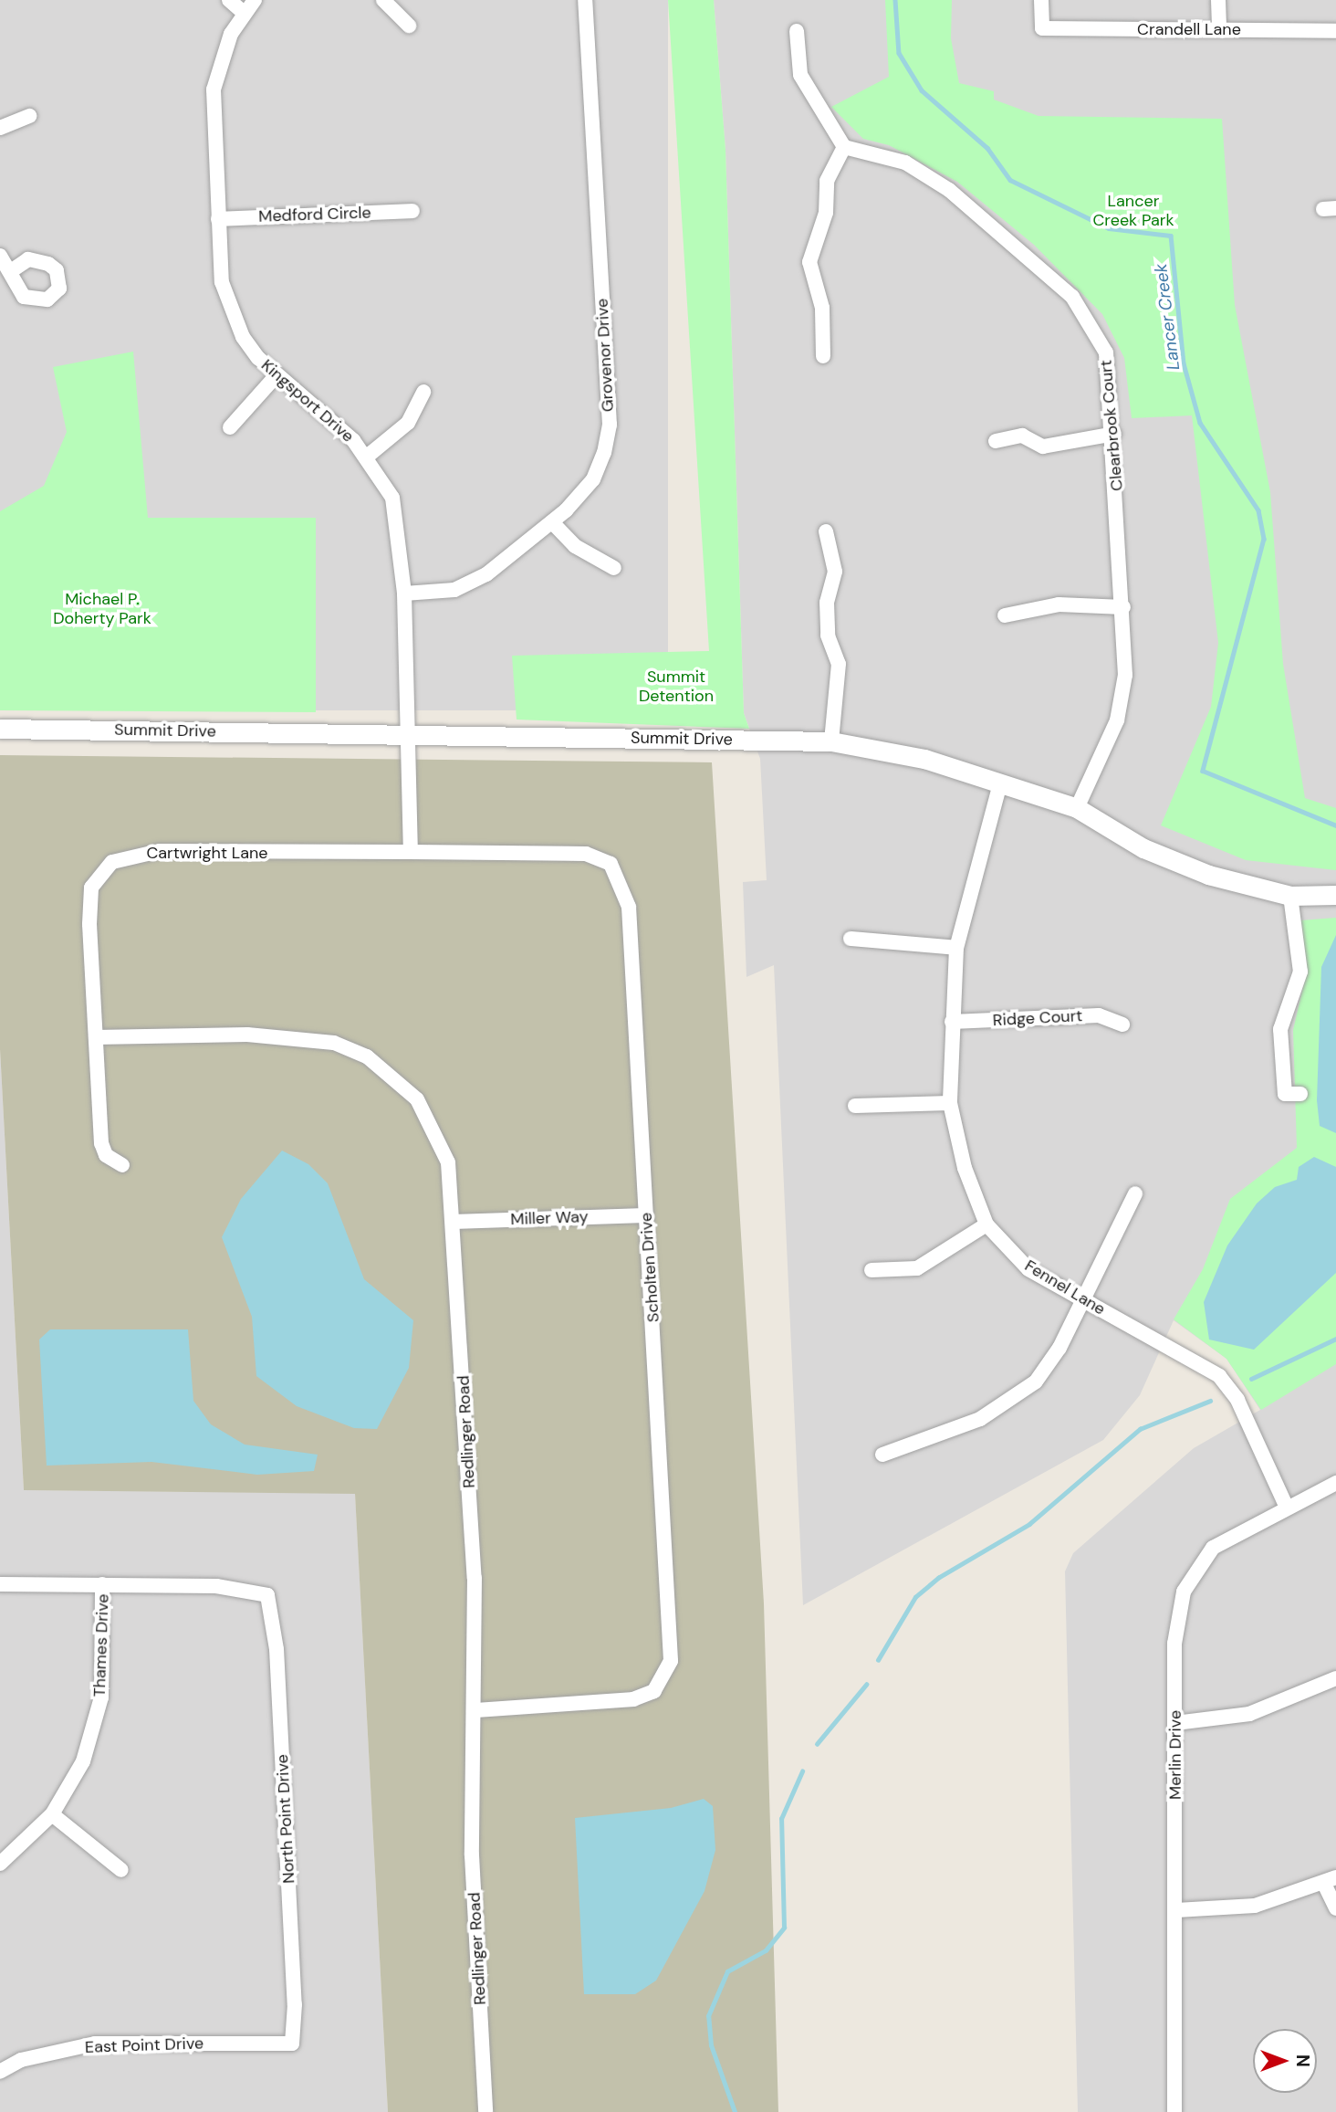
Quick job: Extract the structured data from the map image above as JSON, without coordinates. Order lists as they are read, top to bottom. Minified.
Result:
{"streets":{"street":["Crandell Lane","Medford Circle","Grovenor Drive","Kingsport Drive","Clearbrook Court","Summit Drive","Cartwright Lane","Ridge Court","Miller Way","Scholten Drive","Fennel Lane","Redlinger Road","Thames Drive","Merlin Drive","North Point Drive","East Point Drive"]},"crossings":[["Medford Circle","Kingsport Drive"],["Grovenor Drive","Kingsport Drive"],["Kingsport Drive","Summit Drive"],["Kingsport Drive","Cartwright Lane"],["Kingsport Drive","Scholten Drive"],["Clearbrook Court","Summit Drive"],["Summit Drive","Fennel Lane"],["Cartwright Lane","Scholten Drive"],["Cartwright Lane","Redlinger Road"],["Ridge Court","Fennel Lane"],["Miller Way","Scholten Drive"],["Miller Way","Redlinger Road"],["Scholten Drive","Redlinger Road"],["Fennel Lane","Merlin Drive"],["Thames Drive","North Point Drive"],["North Point Drive","East Point Drive"]],"water":["Lancer Creek"],"parks":["Lancer Creek Park","Michael P. Doherty Park","Summit Detention"],"north":"right"}
